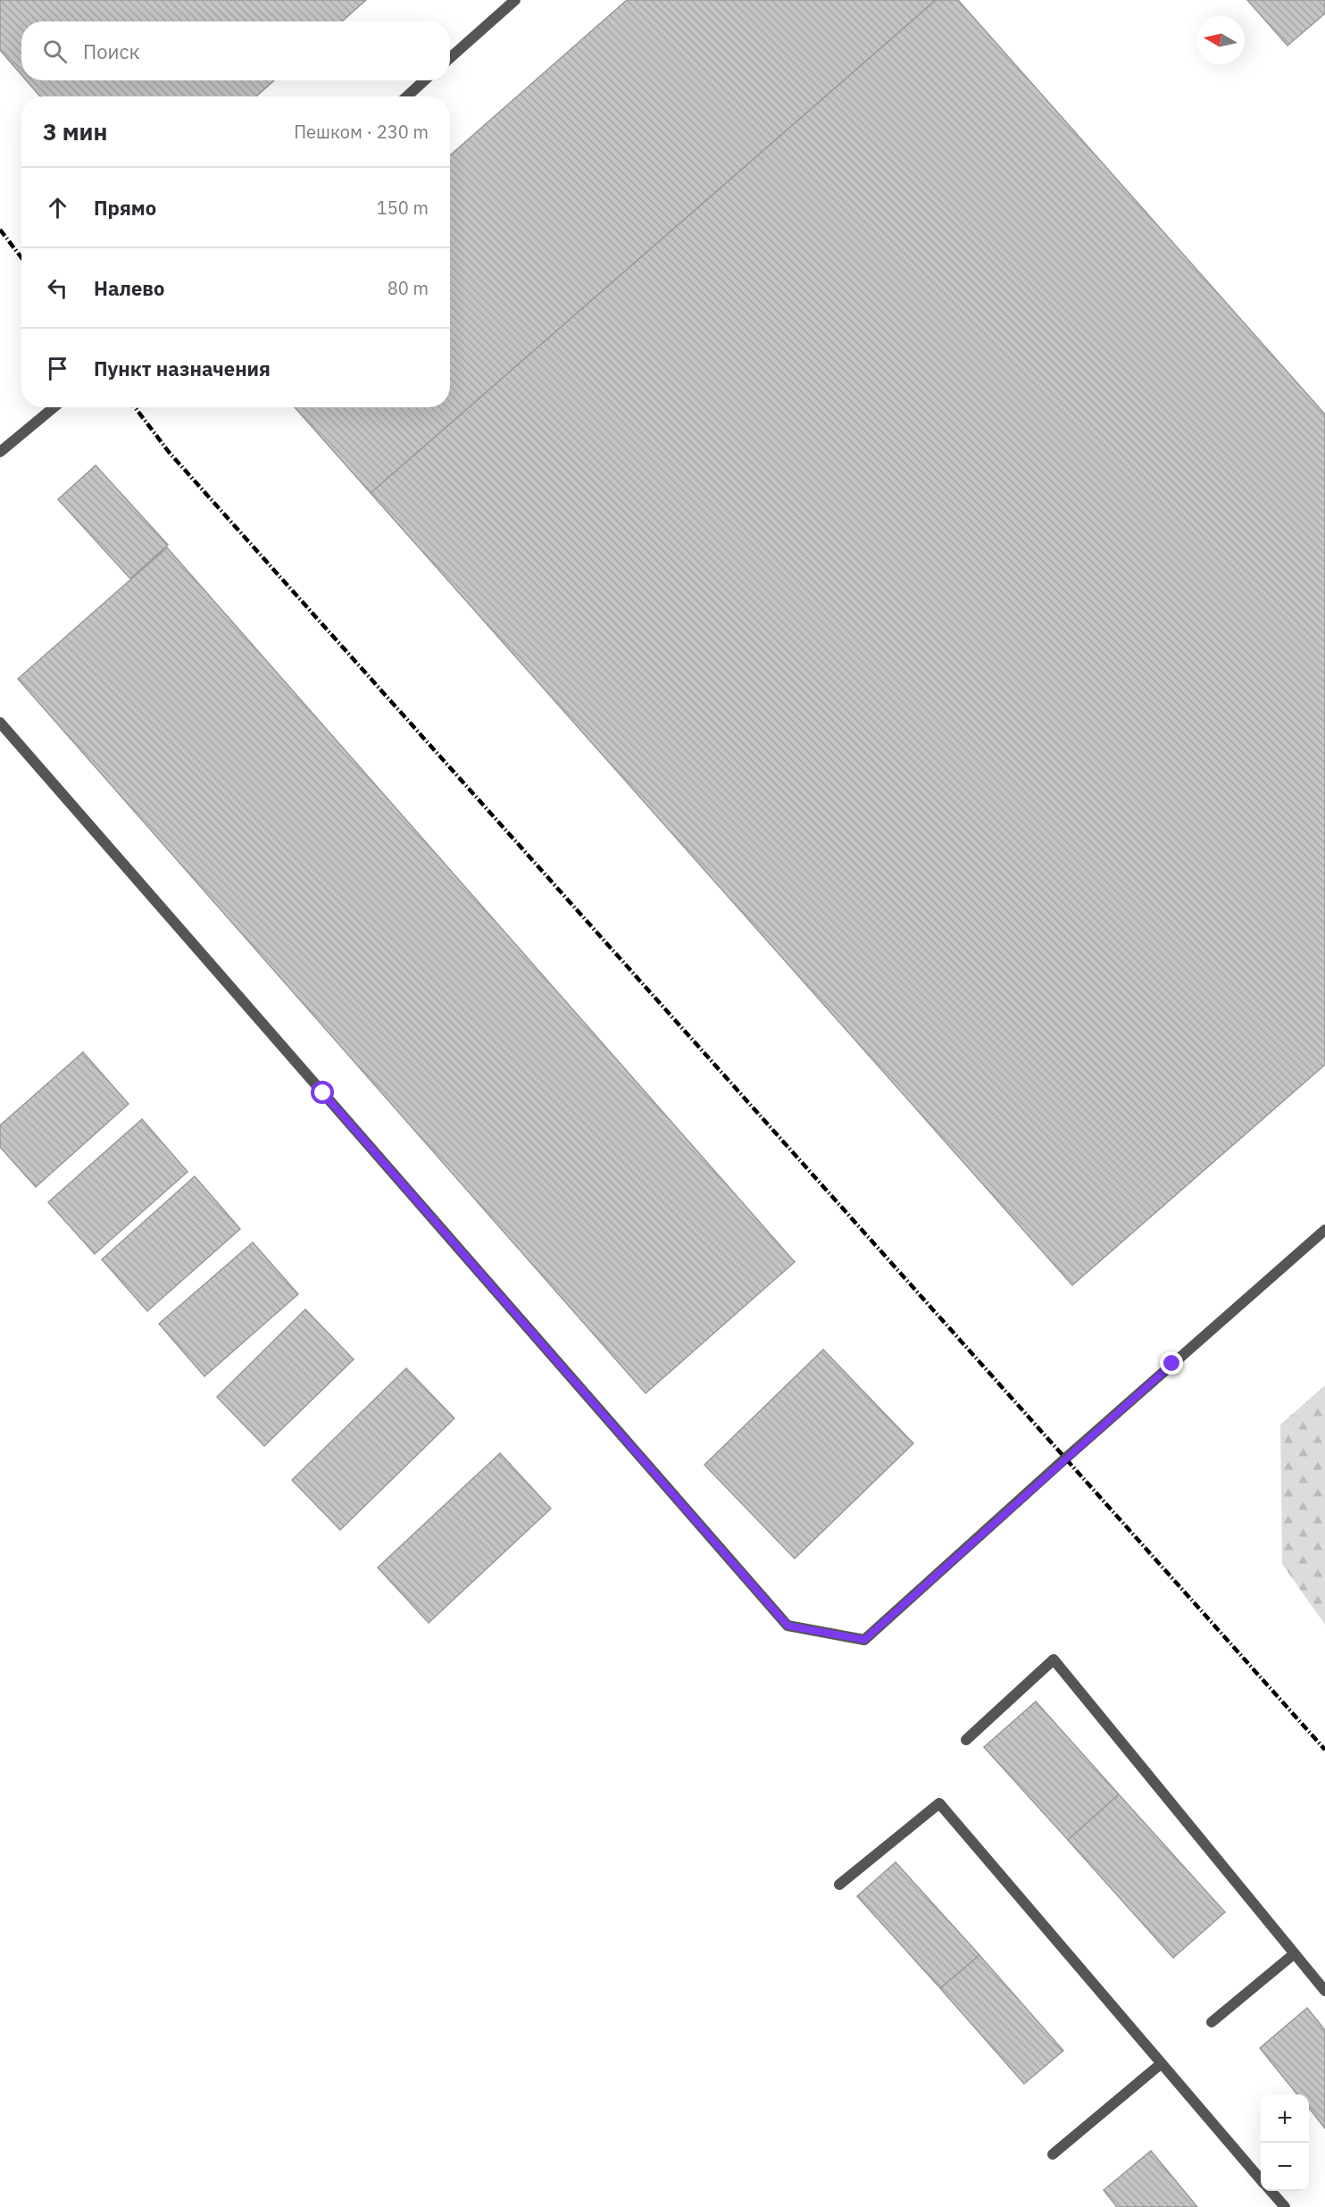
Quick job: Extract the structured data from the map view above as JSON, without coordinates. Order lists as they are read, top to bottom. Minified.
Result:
{"north":"left","page":{"search":"Поиск","heading":["3 мин","Пешком · 230 m"],"list":[["Прямо","150 m"],["Налево","80 m"],"Пункт назначения"],"map_buttons":["+","−"]}}
